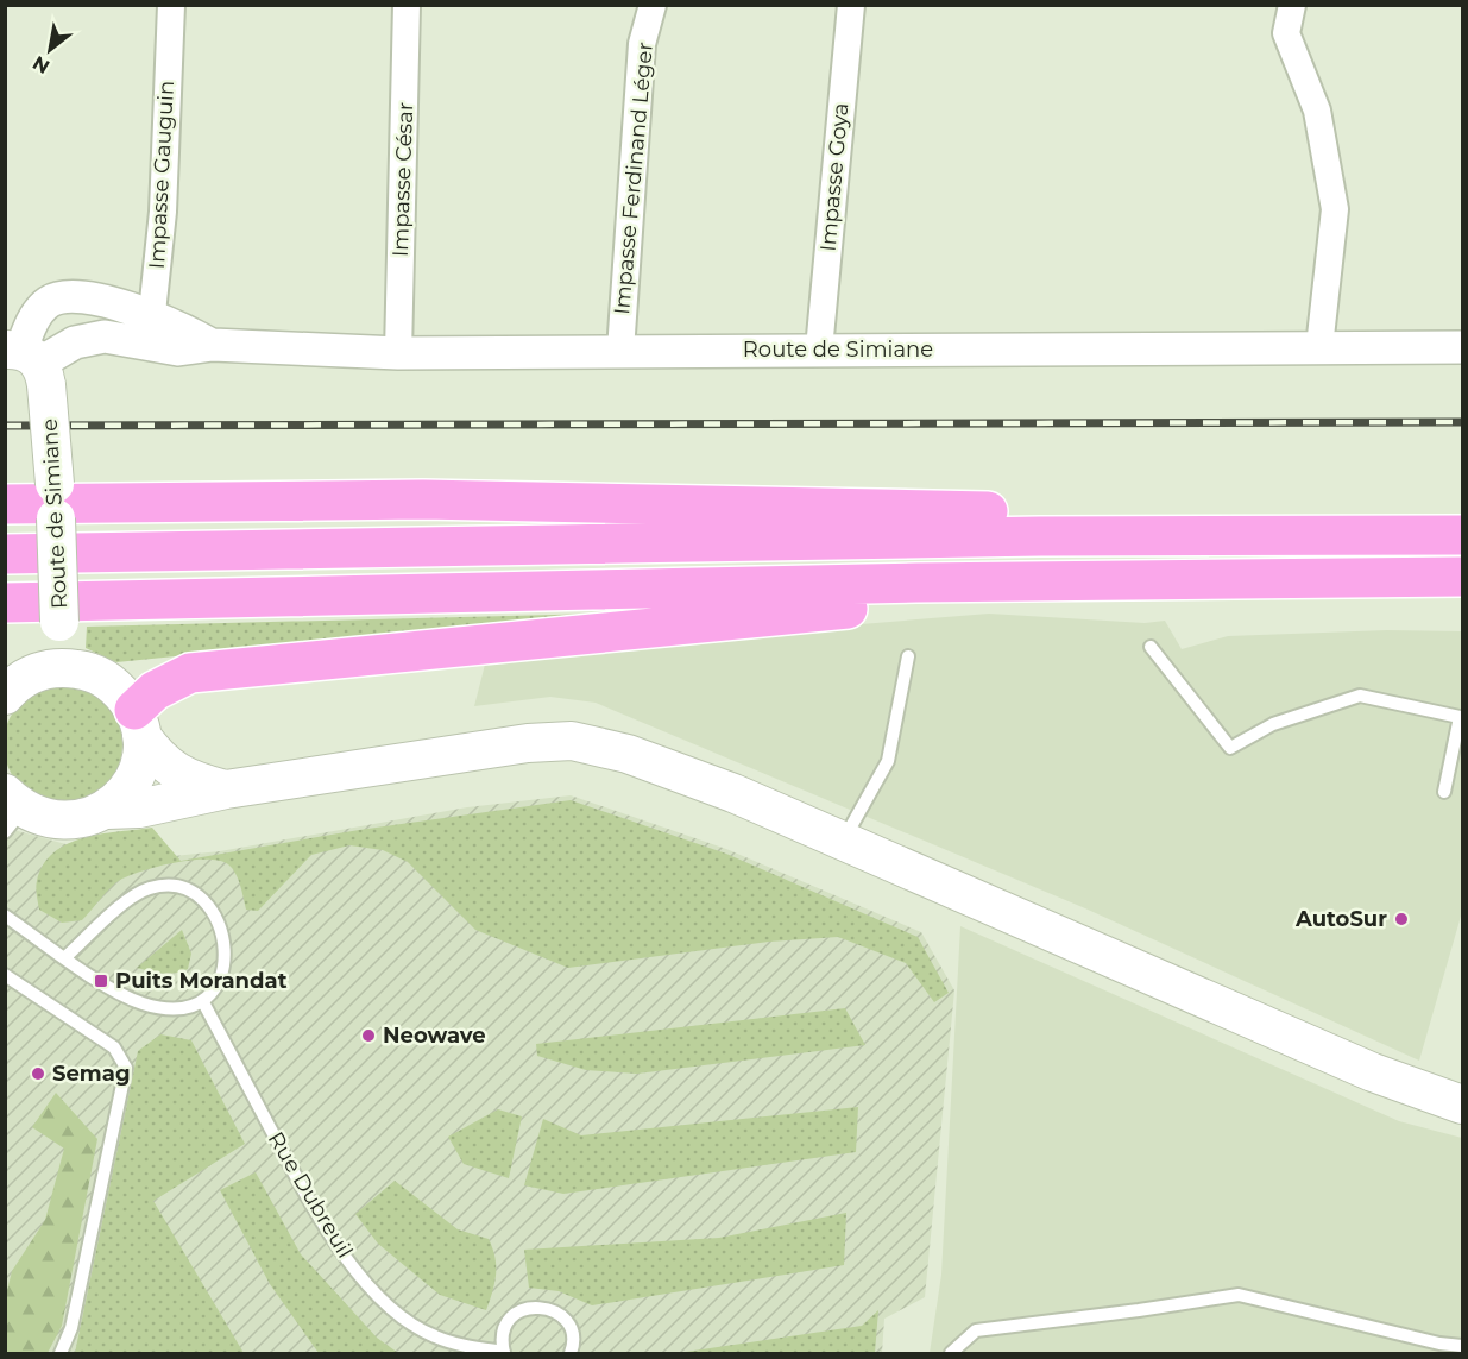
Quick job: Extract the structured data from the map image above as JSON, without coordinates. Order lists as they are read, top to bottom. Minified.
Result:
{"streets":{"main road":["Route de Simiane"],"street":["Impasse Gauguin","Impasse Goya","Impasse Ferdinand Léger","Impasse César"],"lane":["Rue Dubreuil"]},"crossings":[["Impasse Gauguin","Route de Simiane"],["Impasse Goya","Route de Simiane"],["Impasse Ferdinand Léger","Route de Simiane"],["Impasse César","Route de Simiane"]],"places":{"other":["AutoSur","Neowave","Semag"],"transit":["Puits Morandat"]},"north":"bottom left"}
